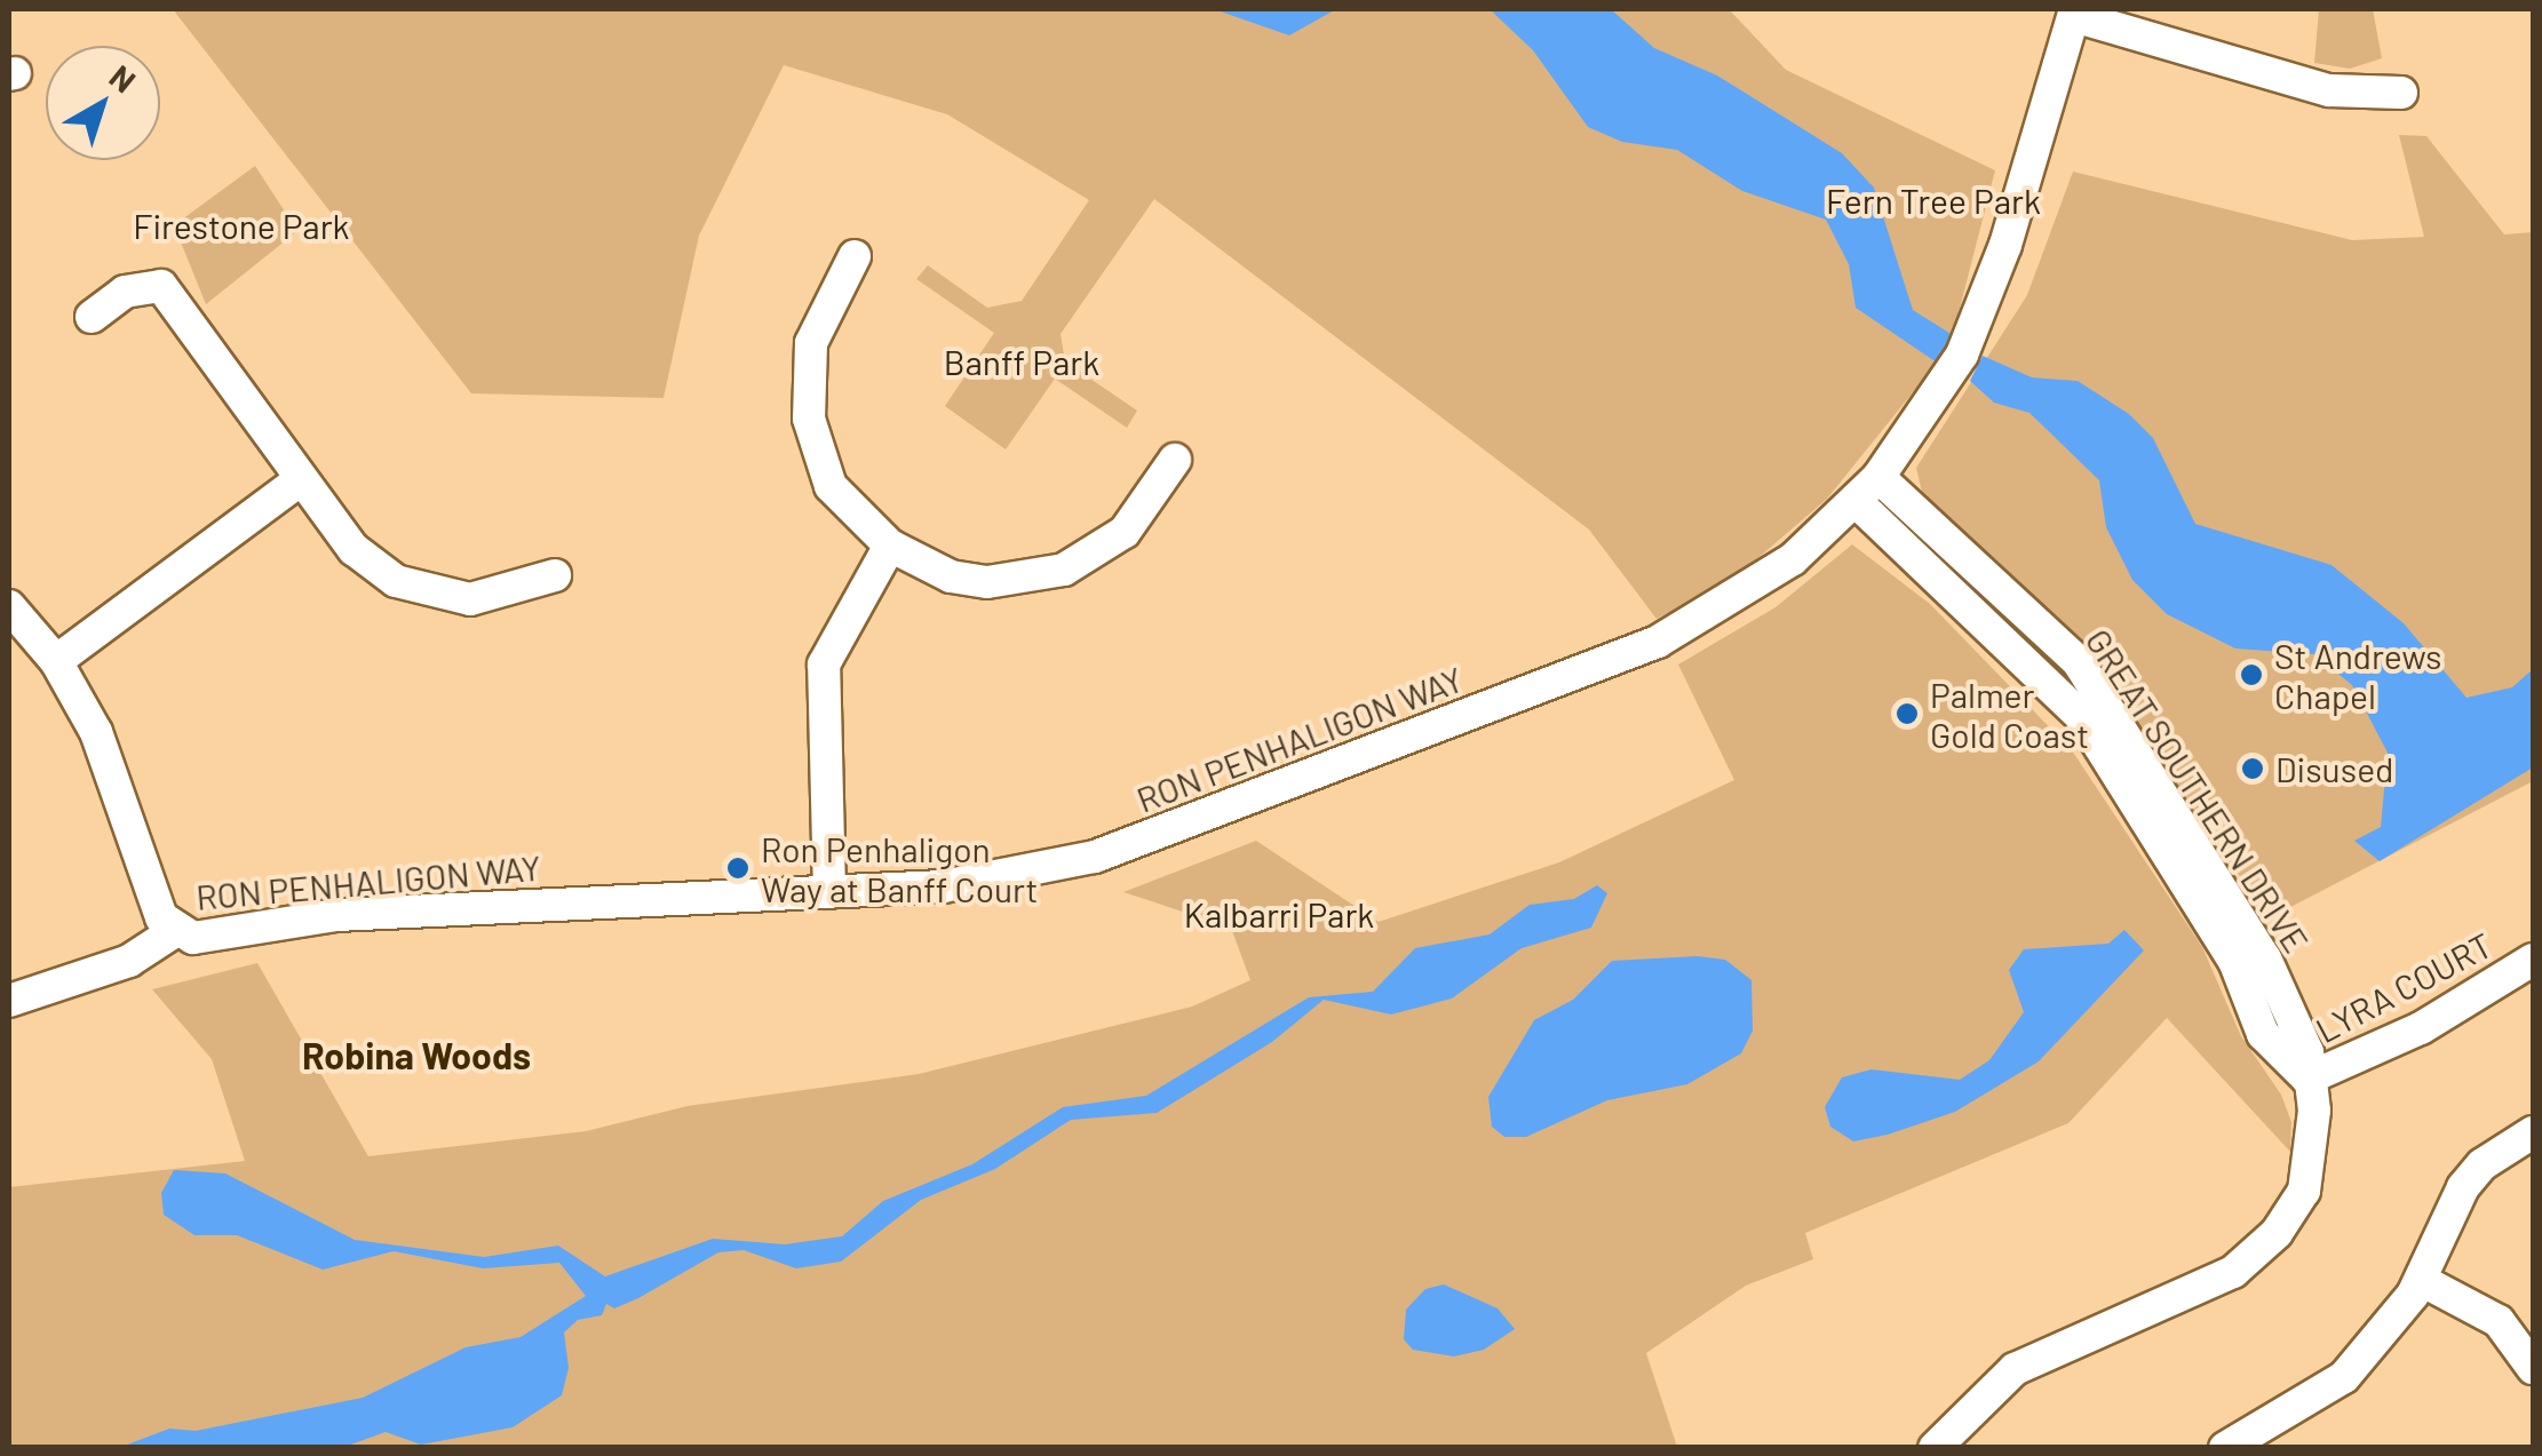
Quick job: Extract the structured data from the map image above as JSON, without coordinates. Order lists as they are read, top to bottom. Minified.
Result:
{"streets":{"street":["RON PENHALIGON WAY","GREAT SOUTHERN DRIVE","LYRA COURT"]},"crossings":[["RON PENHALIGON WAY","GREAT SOUTHERN DRIVE"],["GREAT SOUTHERN DRIVE","LYRA COURT"]],"districts":["Robina Woods"],"parks":["Fern Tree Park","Firestone Park","Banff Park","Kalbarri Park"],"places":["St Andrews Chapel","Palmer Gold Coast","Disused","Ron Penhaligon Way at Banff Court"],"north":"top right"}
